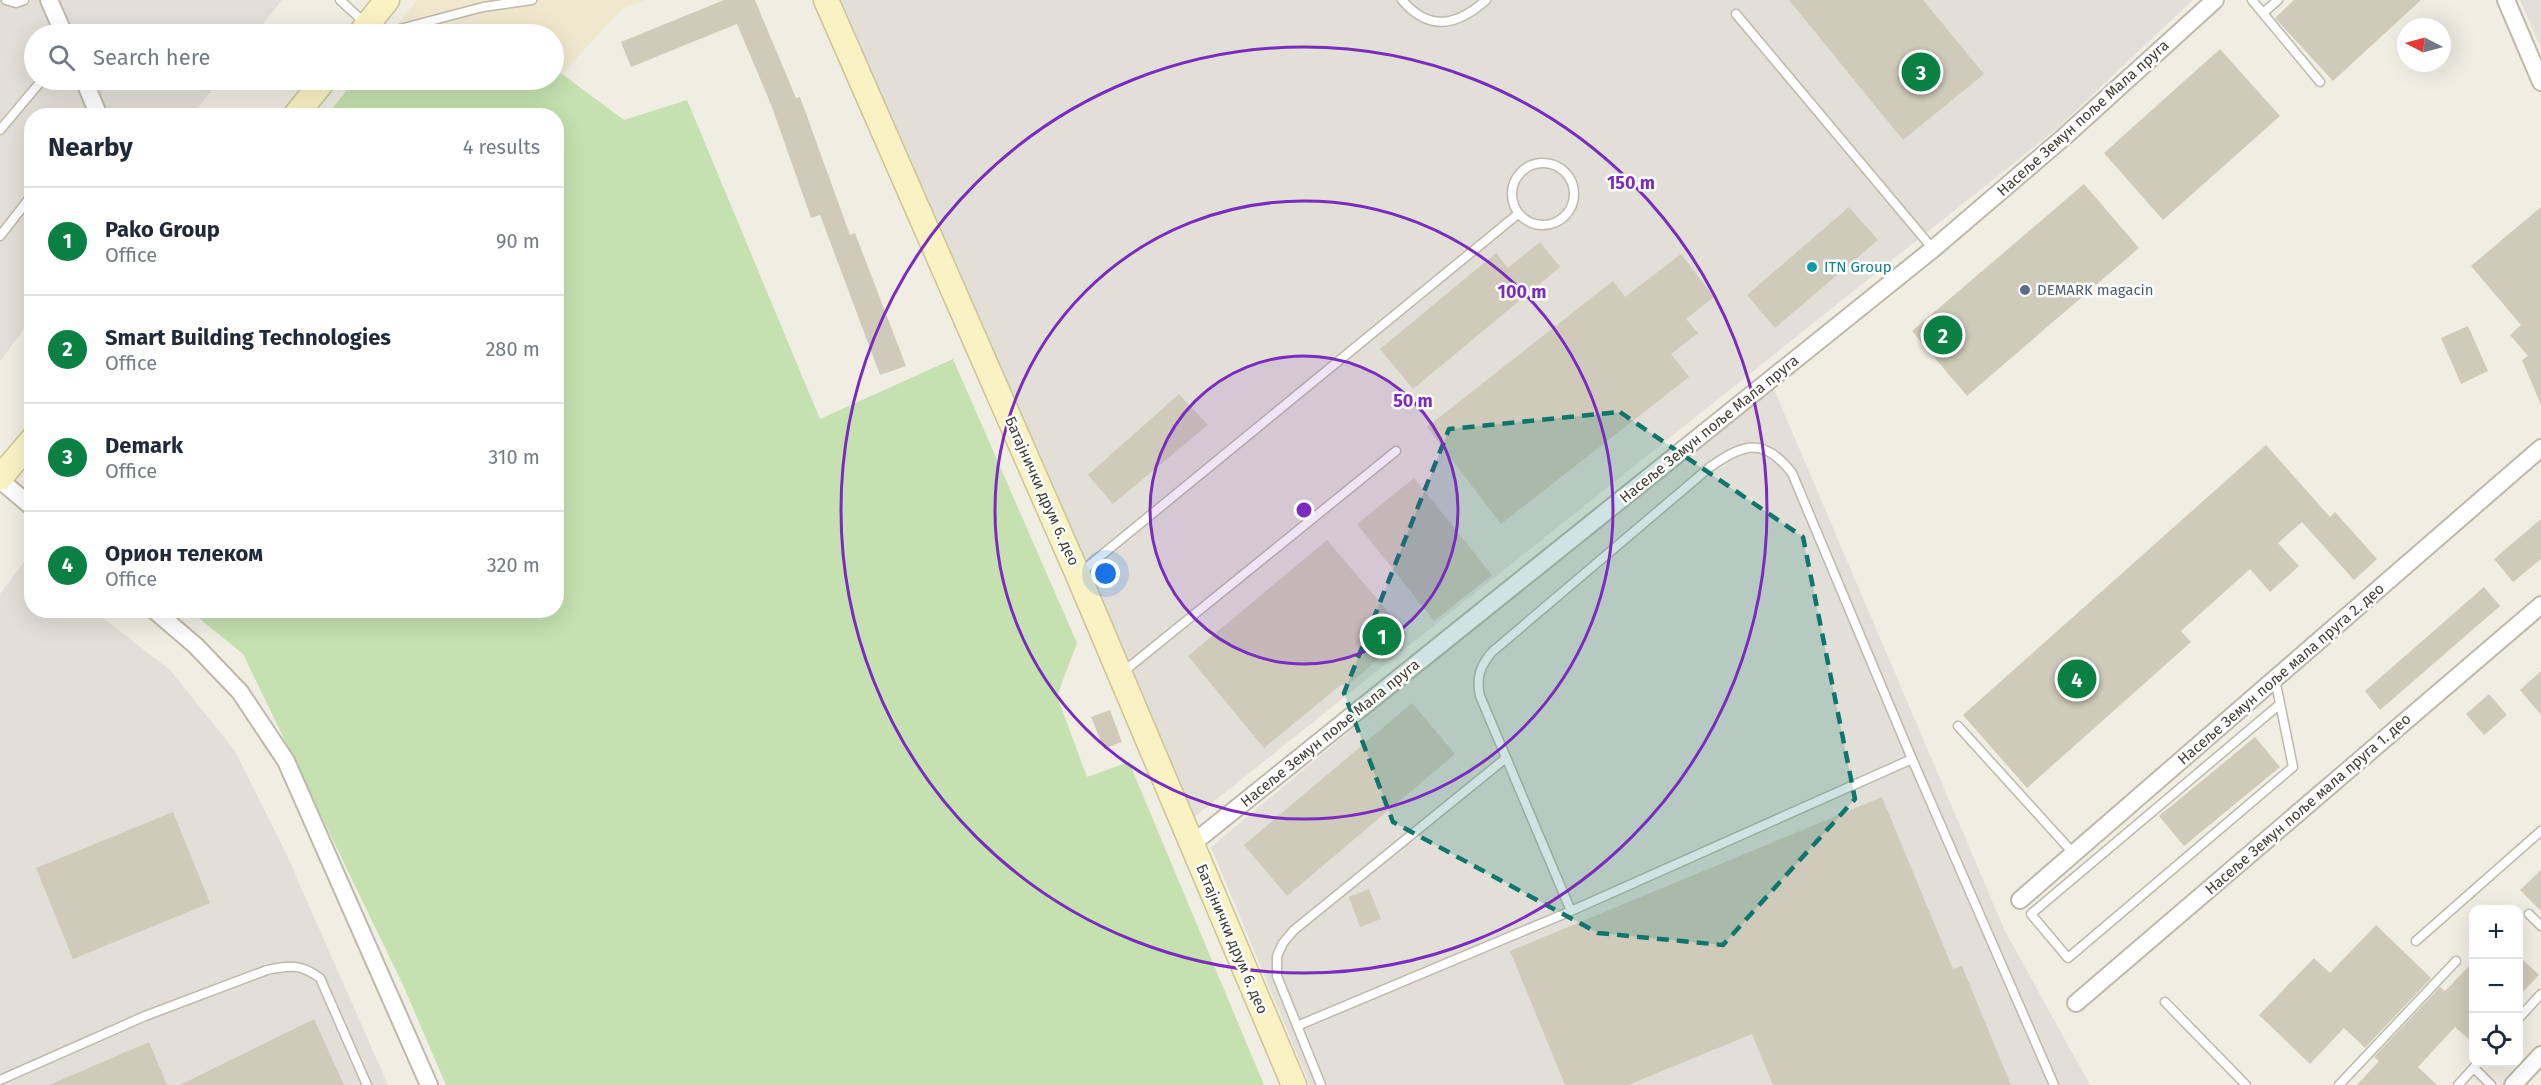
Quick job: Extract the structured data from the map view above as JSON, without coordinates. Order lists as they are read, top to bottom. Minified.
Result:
{"streets":{"street":["Насеље Земун поље Мала пруга","Батајнички друм 6. део","Насеље Земун поље мала пруга 2. део","Насеље Земун поље мала пруга 1. део"]},"crossings":[["Насеље Земун поље Мала пруга","Батајнички друм 6. део"]],"places":["ITN Group","DEMARK magacin"],"north":"left","page":{"search":"Search here","pins":["3","2","1","4"],"heading":["Nearby","4 results"],"list":[{"mark":"1","name":"Pako Group","note":"Office","value":"90 m"},{"mark":"2","name":"Smart Building Technologies","note":"Office","value":"280 m"},{"mark":"3","name":"Demark","note":"Office","value":"310 m"},{"mark":"4","name":"Орион телеком","note":"Office","value":"320 m"}],"map_buttons":["+","−"]},"rings":["150 m","100 m","50 m"]}
